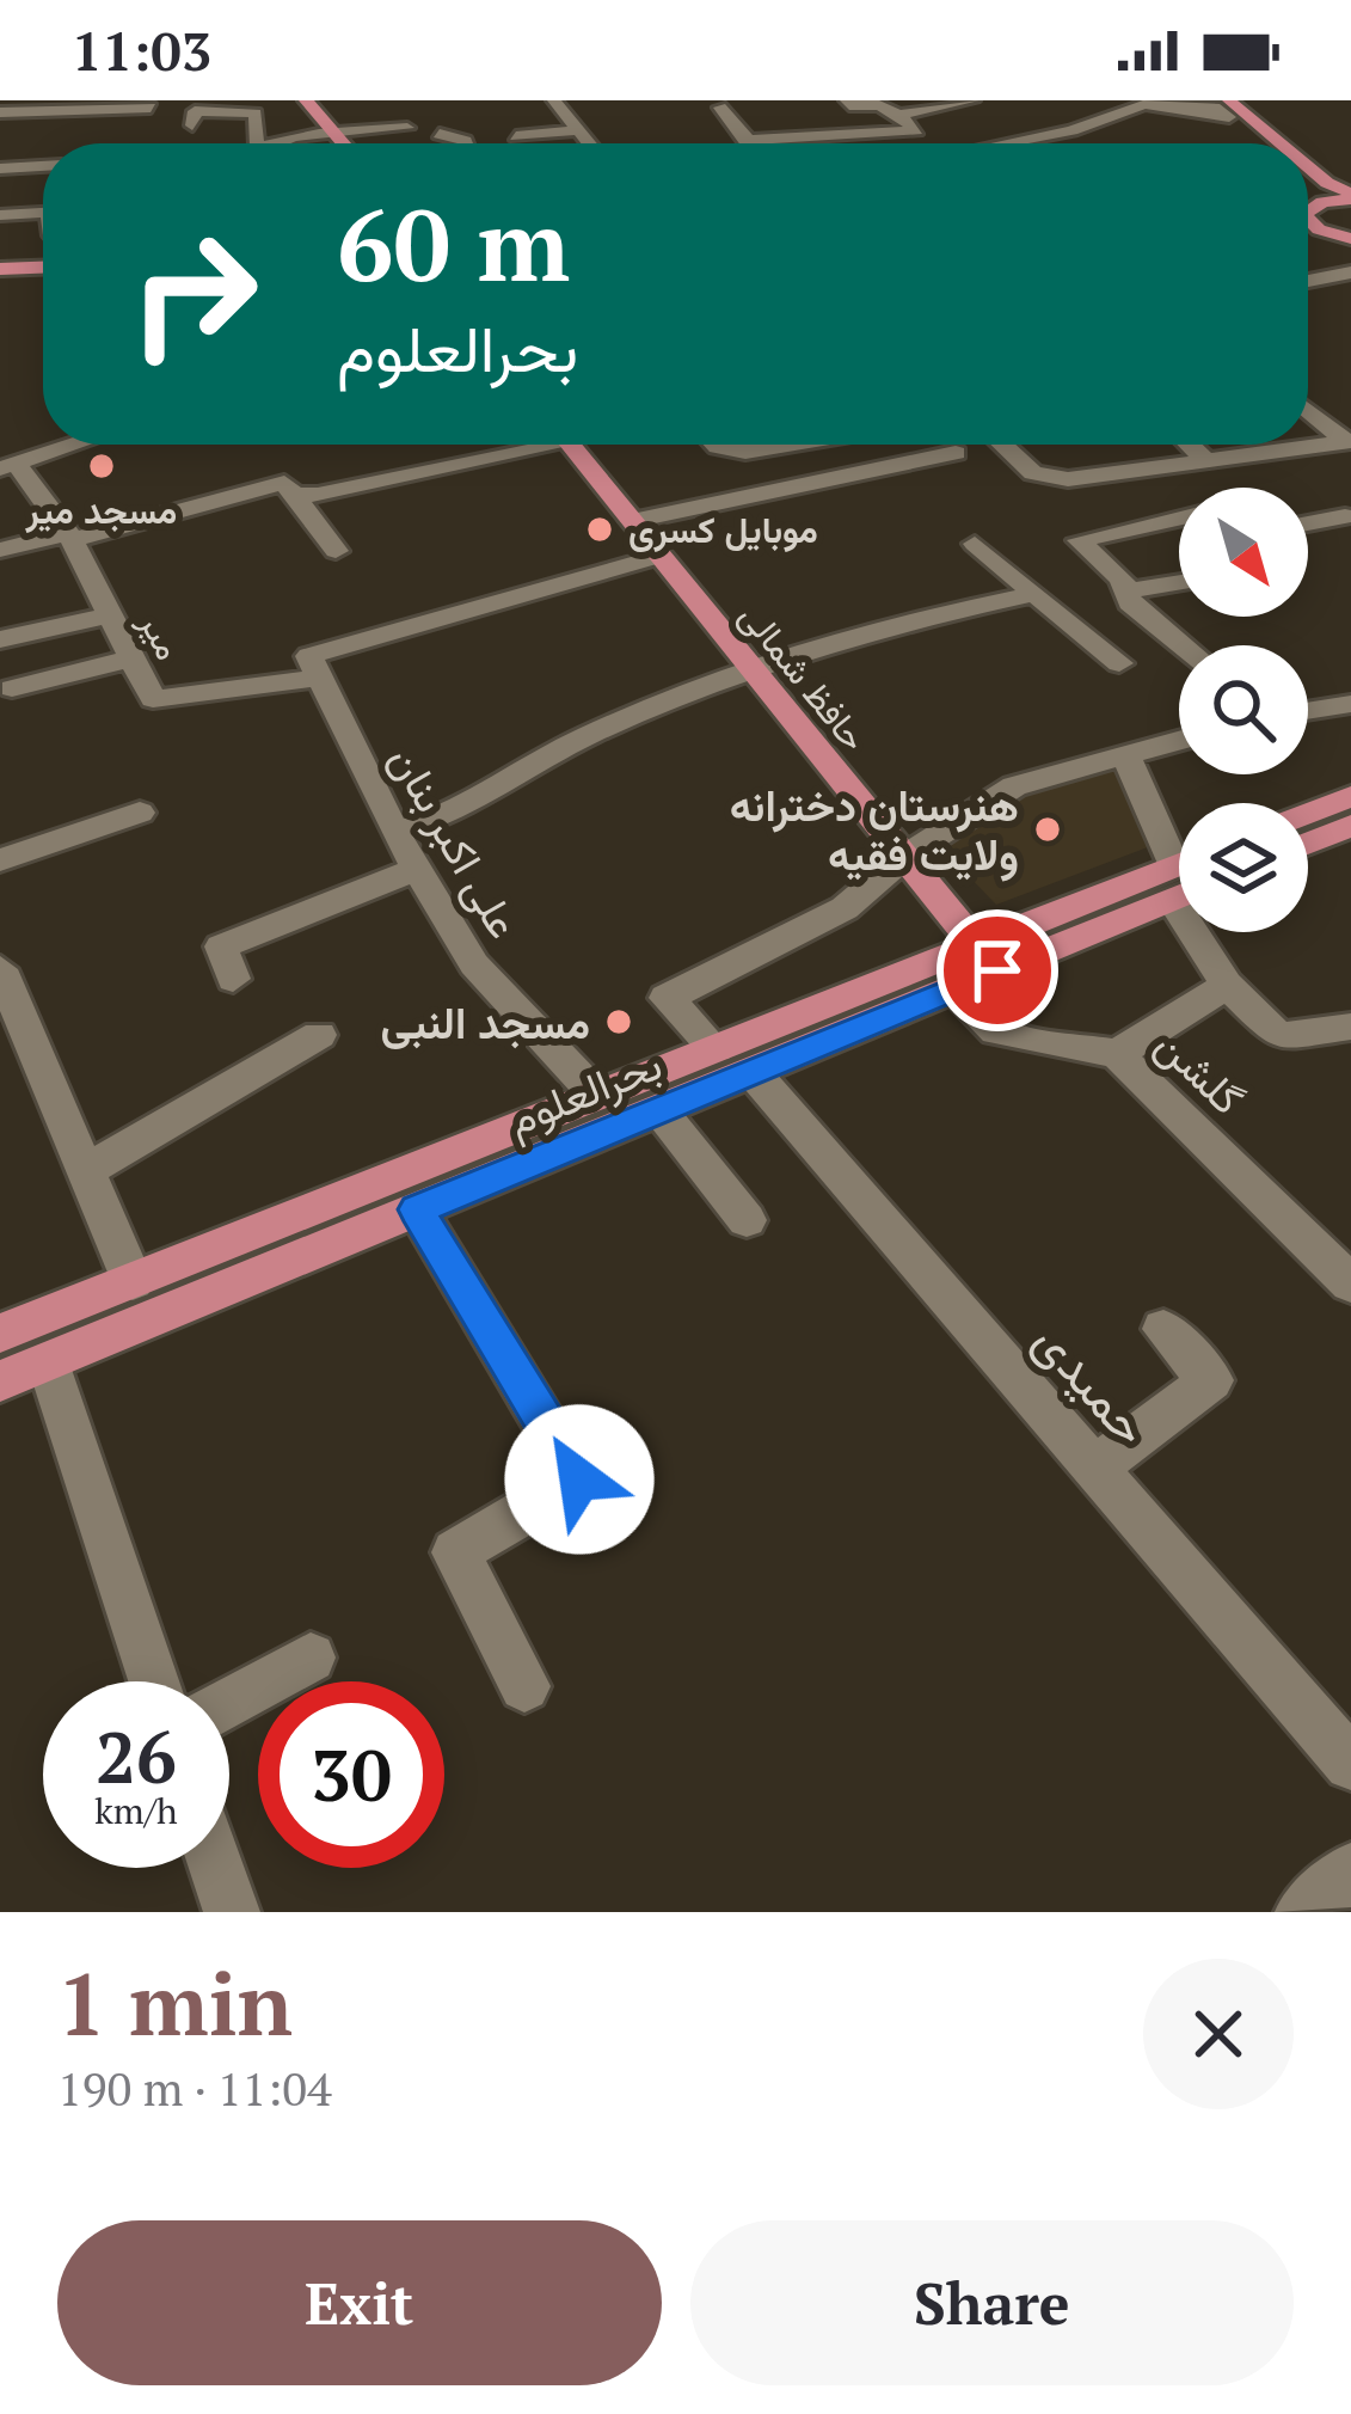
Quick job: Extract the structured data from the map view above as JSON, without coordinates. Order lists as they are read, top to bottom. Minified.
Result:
{"streets":{"main road":["حافظ شمالی","بحرالعلوم"],"street":["میر","علی اکبر بنان","گلشن","حمیدی"]},"crossings":[["میر","علی اکبر بنان"],["حافظ شمالی","بحرالعلوم"],["حافظ شمالی","حمیدی"],["علی اکبر بنان","بحرالعلوم"],["گلشن","بحرالعلوم"],["بحرالعلوم","حمیدی"]],"places":["مسجد میر","موبایل کسری","هنرستان دخترانه ولایت فقیه","مسجد النبی"],"north":"bottom right","page":{"status":"11:03","turn":["60 m","بحرالعلوم"],"speed":"26 km/h","limit":"30","heading":["1 min","190 m · 11:04"],"buttons":["Exit","Share"]}}
